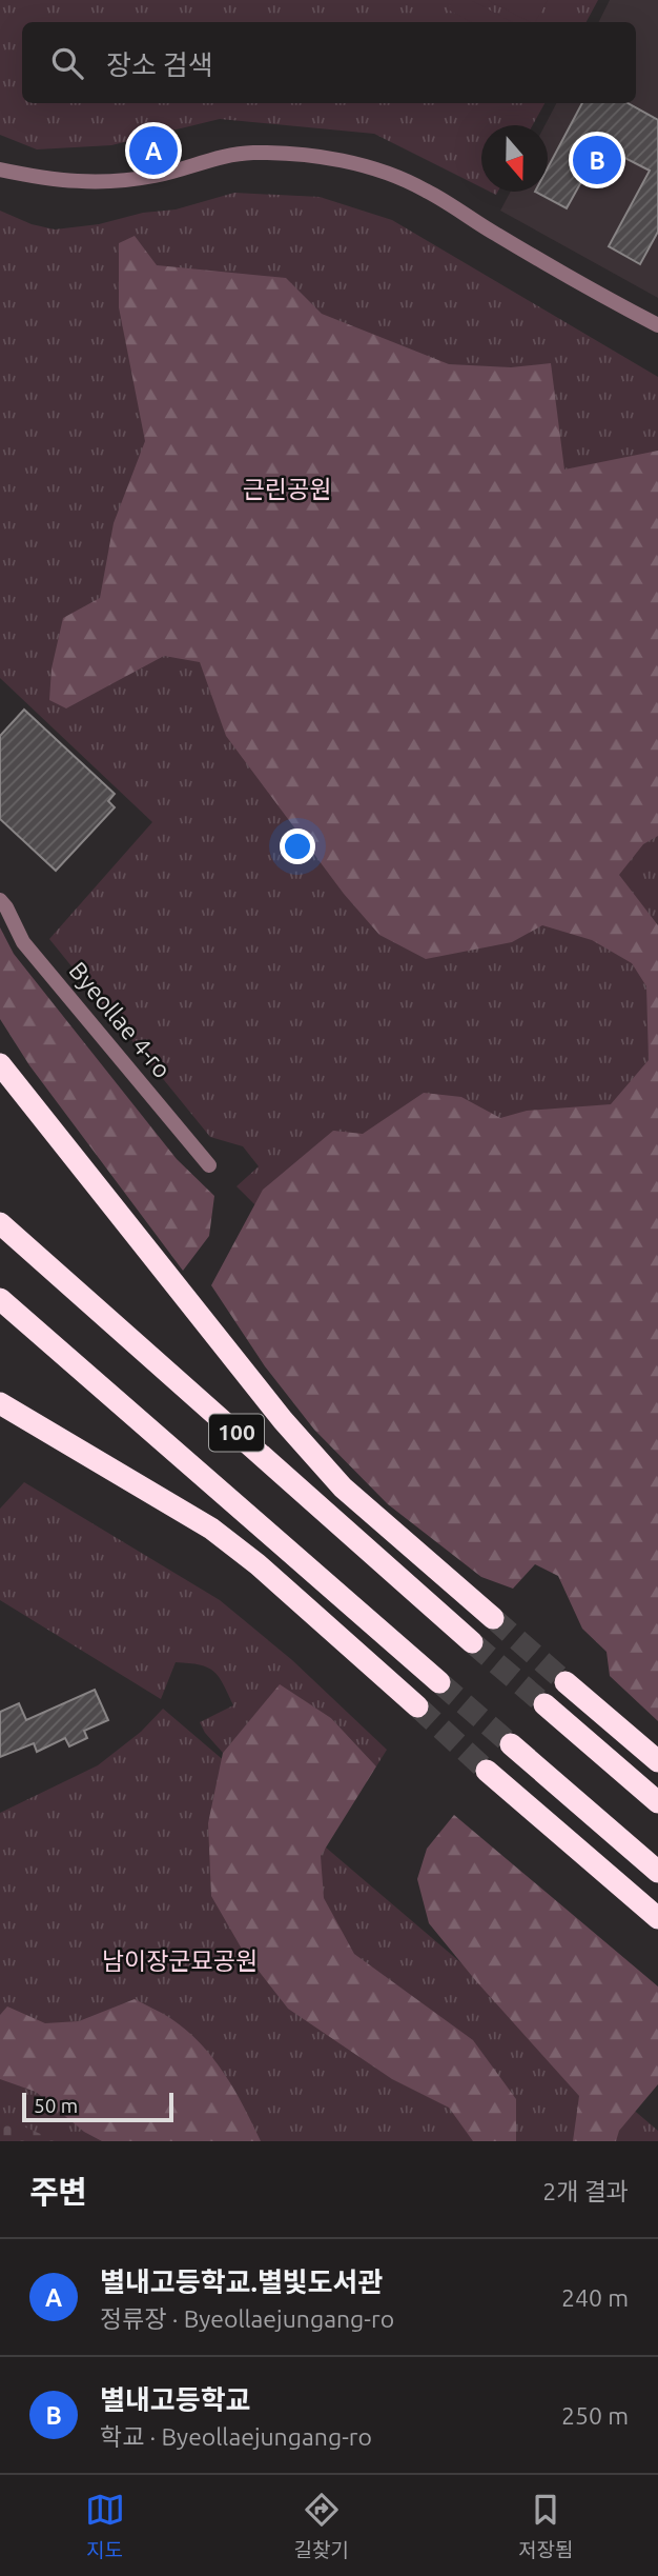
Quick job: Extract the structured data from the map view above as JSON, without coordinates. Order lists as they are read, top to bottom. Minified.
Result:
{"streets":{"highway":["100"],"street":["Byeollae 4-ro"]},"parks":["근린공원","남이장군묘공원"],"scale_bar":"50 m","north":"bottom","page":{"search":"장소 검색","pins":["A","B"],"scale":"50 m","heading":["주변","2개 결과"],"list":[{"mark":"A","name":"별내고등학교.별빛도서관","note":"정류장 · Byeollaejungang-ro","value":"240 m"},{"mark":"B","name":"별내고등학교","note":"학교 · Byeollaejungang-ro","value":"250 m"}],"nav":["지도","길찾기","저장됨"]}}
